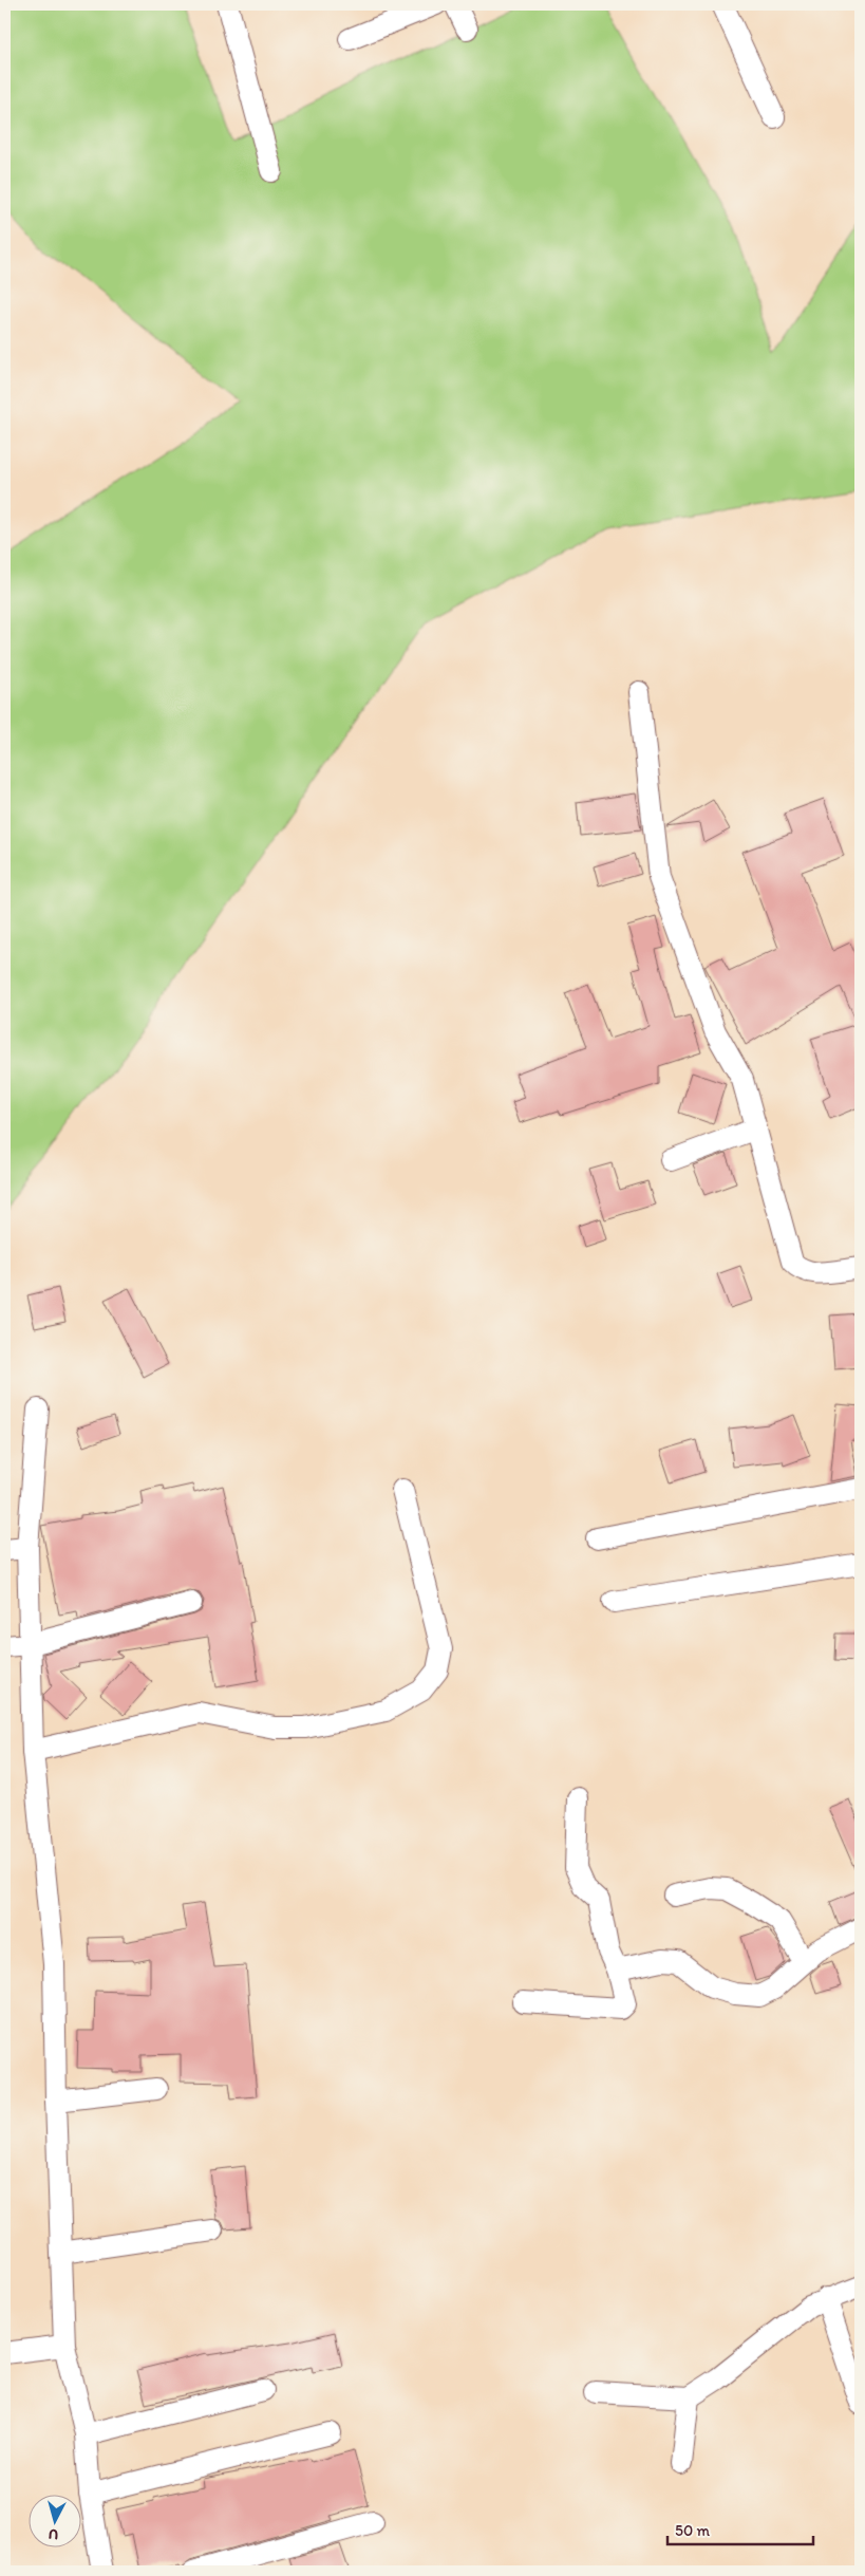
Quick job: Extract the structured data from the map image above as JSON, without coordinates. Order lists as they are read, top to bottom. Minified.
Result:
{"scale_bar":"50 m","north":"bottom"}
